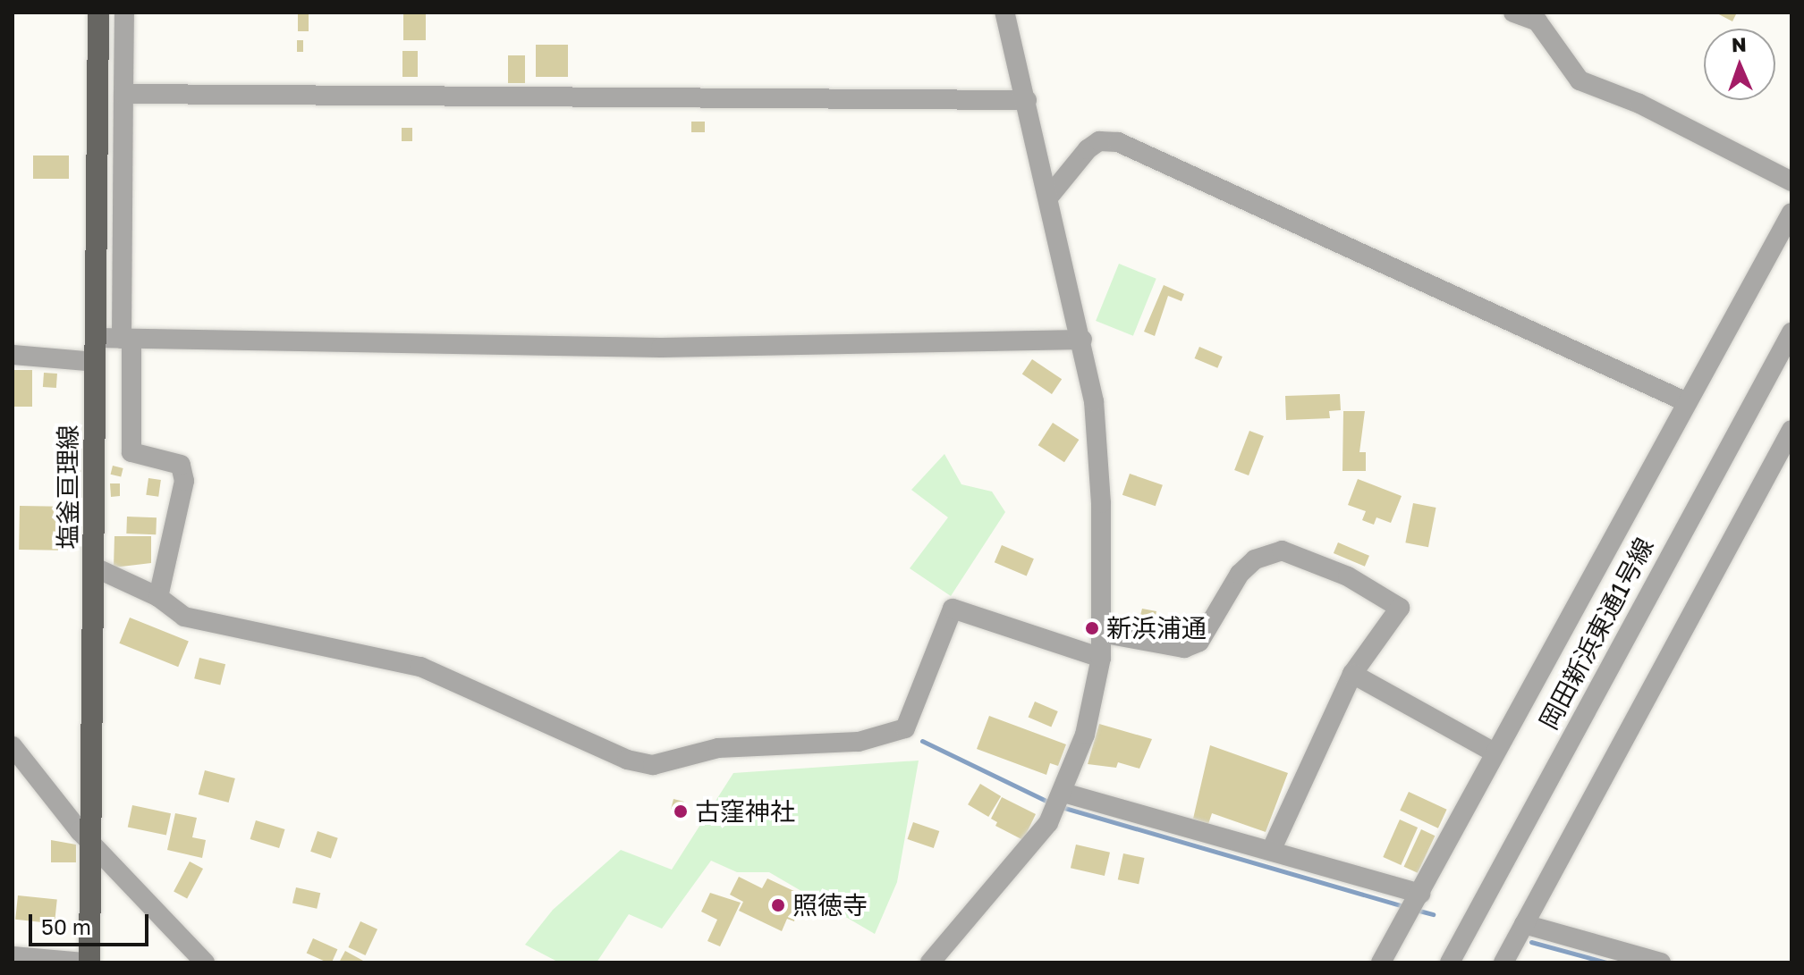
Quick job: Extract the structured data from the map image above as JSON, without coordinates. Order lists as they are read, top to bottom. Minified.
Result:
{"streets":{"main road":["塩釜亘理線"],"street":["岡田新浜東通1号線"]},"places":["新浜浦通","古窪神社","照徳寺"],"scale_bar":"50 m","north":"top"}
